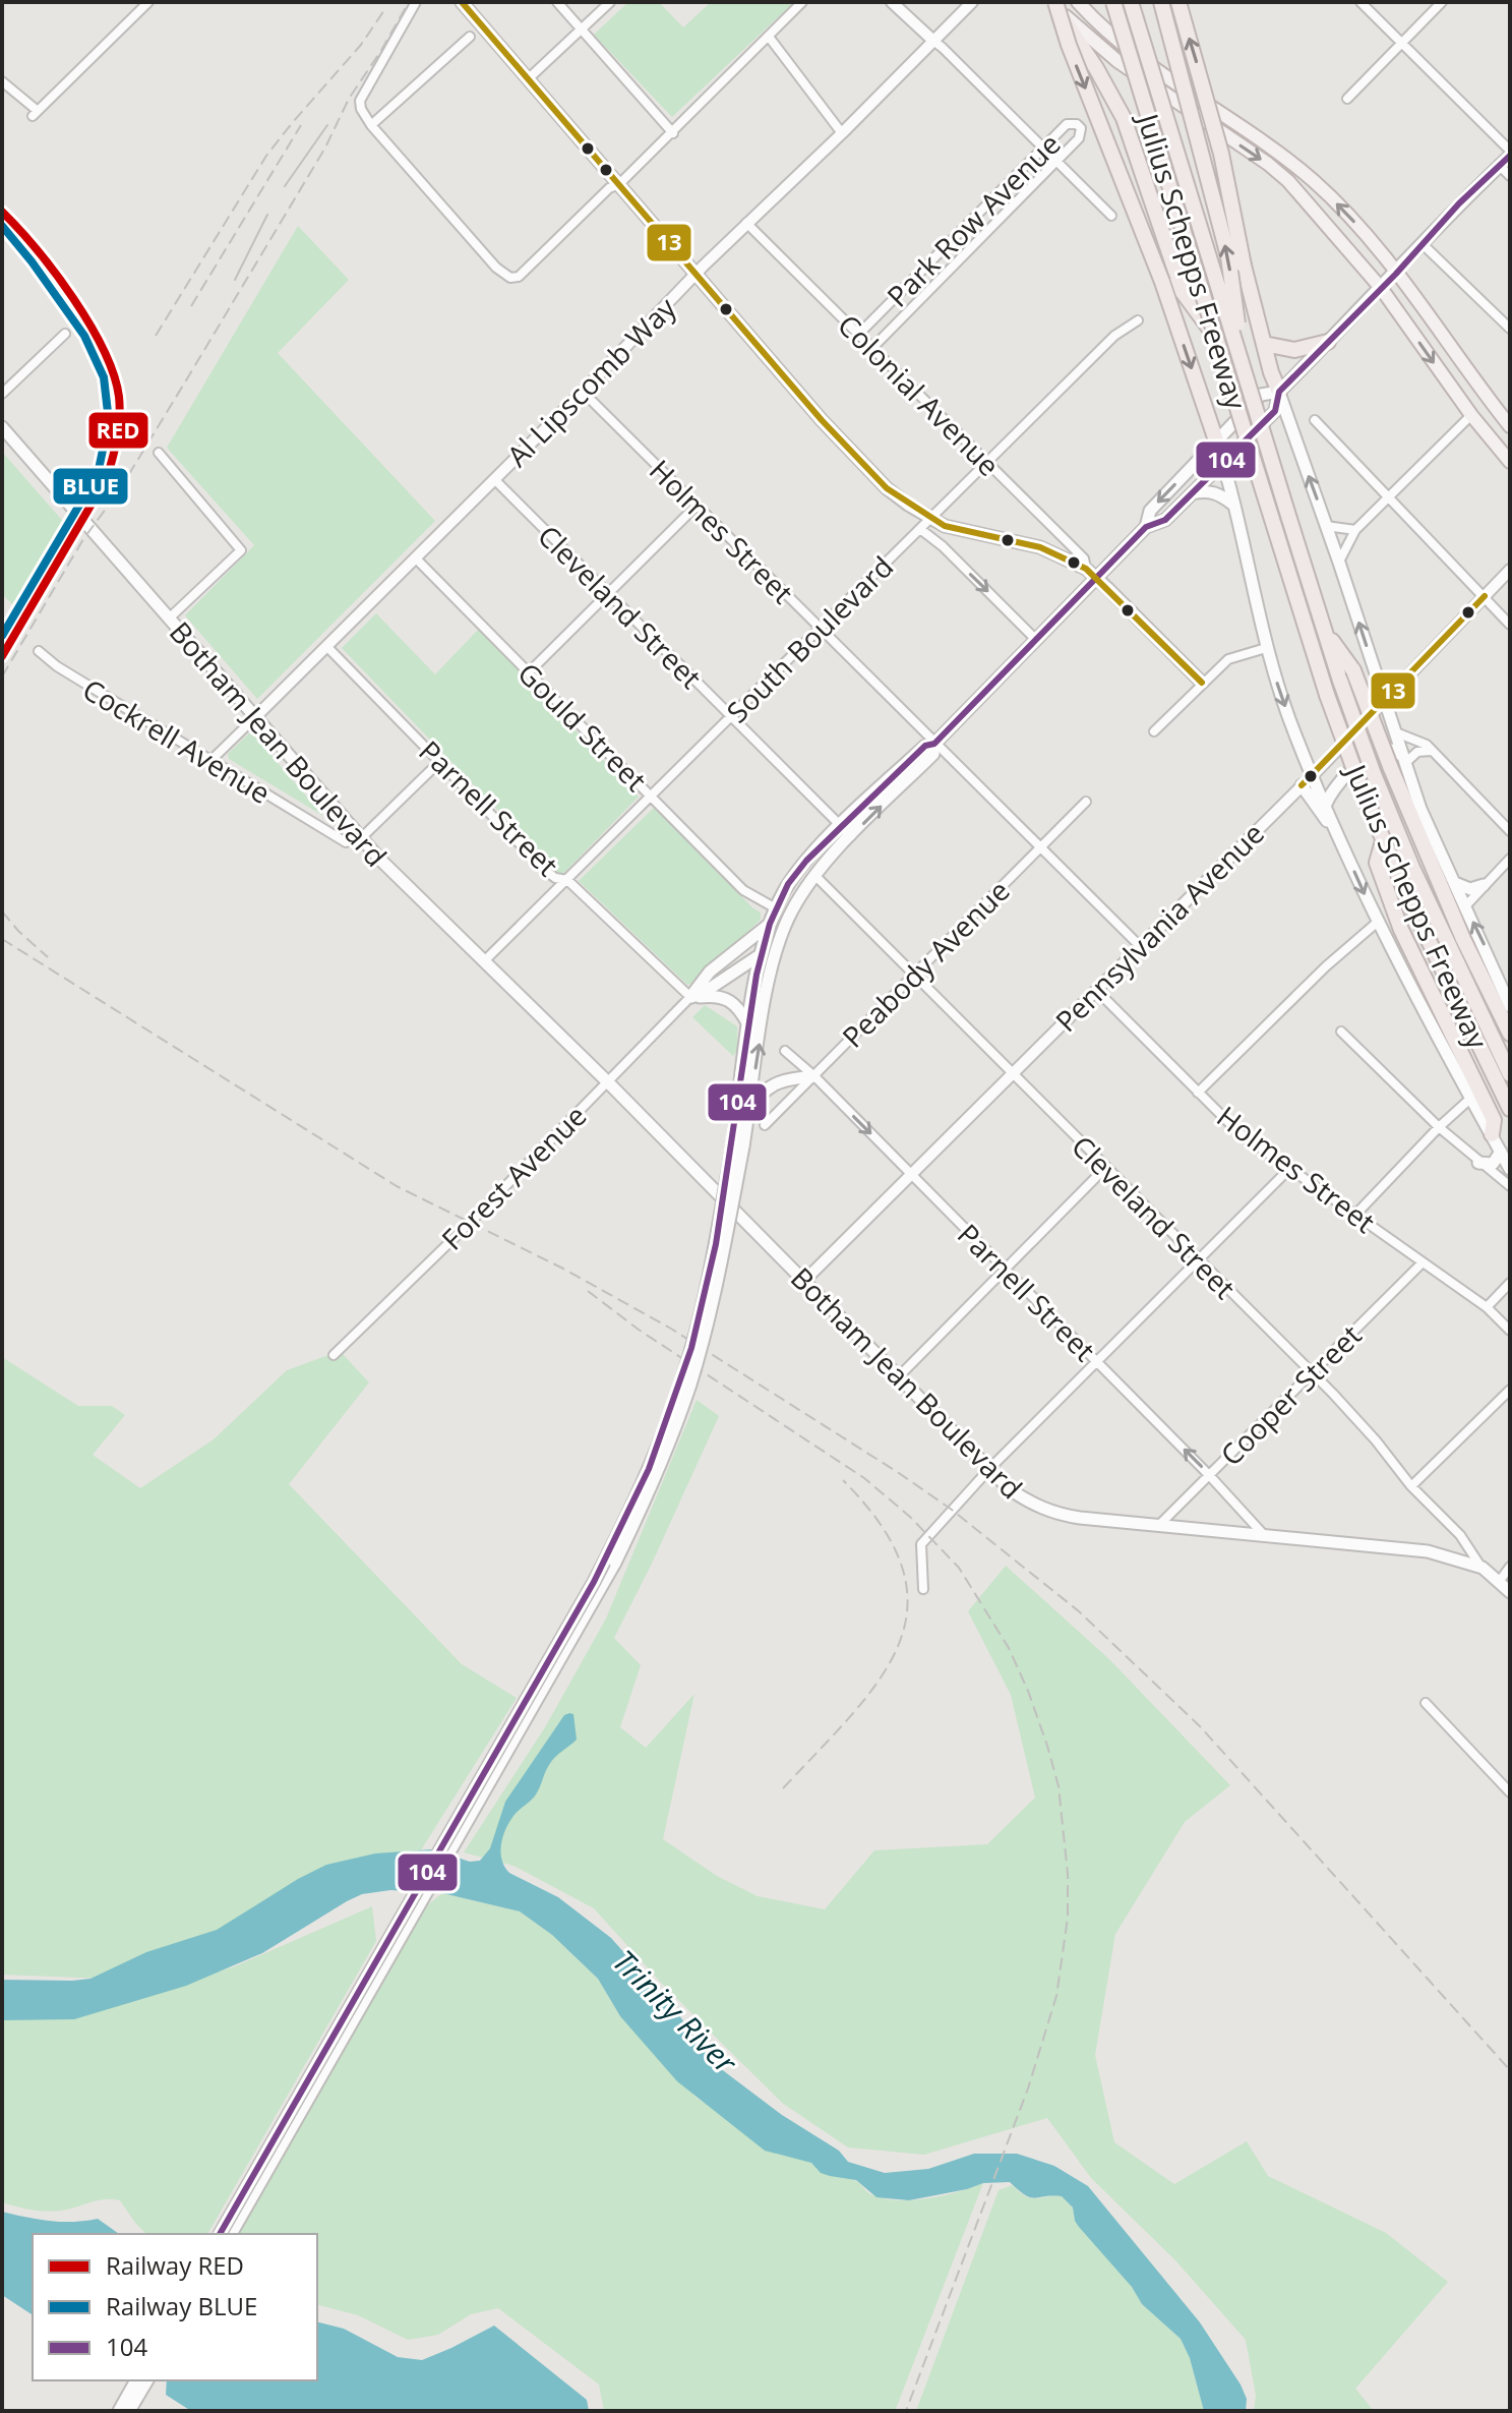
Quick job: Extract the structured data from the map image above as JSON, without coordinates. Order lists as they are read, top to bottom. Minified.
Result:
{"streets":{"highway":["Julius Schepps Freeway"],"main road":["Botham Jean Boulevard"],"street":["Park Row Avenue","Al Lipscomb Way","Colonial Avenue","Holmes Street","Cleveland Street","South Boulevard","Gould Street","Cockrell Avenue","Parnell Street","Pennsylvania Avenue","Peabody Avenue","Forest Avenue","Cooper Street"]},"crossings":[["Park Row Avenue","Colonial Avenue"],["Julius Schepps Freeway","Pennsylvania Avenue"],["Al Lipscomb Way","Colonial Avenue"],["Al Lipscomb Way","Holmes Street"],["Al Lipscomb Way","Cleveland Street"],["Al Lipscomb Way","Gould Street"],["Al Lipscomb Way","Cockrell Avenue"],["Al Lipscomb Way","Botham Jean Boulevard"],["Al Lipscomb Way","Parnell Street"],["Colonial Avenue","South Boulevard"],["Holmes Street","South Boulevard"],["Holmes Street","Pennsylvania Avenue"],["Holmes Street","Peabody Avenue"],["Holmes Street","Cooper Street"],["Cleveland Street","South Boulevard"],["Cleveland Street","Botham Jean Boulevard"],["Cleveland Street","Pennsylvania Avenue"],["Cleveland Street","Peabody Avenue"],["Cleveland Street","Cooper Street"],["South Boulevard","Gould Street"],["South Boulevard","Botham Jean Boulevard"],["South Boulevard","Parnell Street"],["Cockrell Avenue","Botham Jean Boulevard"],["Botham Jean Boulevard","Parnell Street"],["Botham Jean Boulevard","Pennsylvania Avenue"],["Botham Jean Boulevard","Forest Avenue"],["Botham Jean Boulevard","Cooper Street"],["Parnell Street","Pennsylvania Avenue"],["Parnell Street","Peabody Avenue"],["Parnell Street","Forest Avenue"],["Parnell Street","Cooper Street"]],"water":["Trinity River"],"lines":["transit line 13","transit line 104","rail line RED","rail line BLUE"],"legend":["Railway RED","Railway BLUE","104"]}
